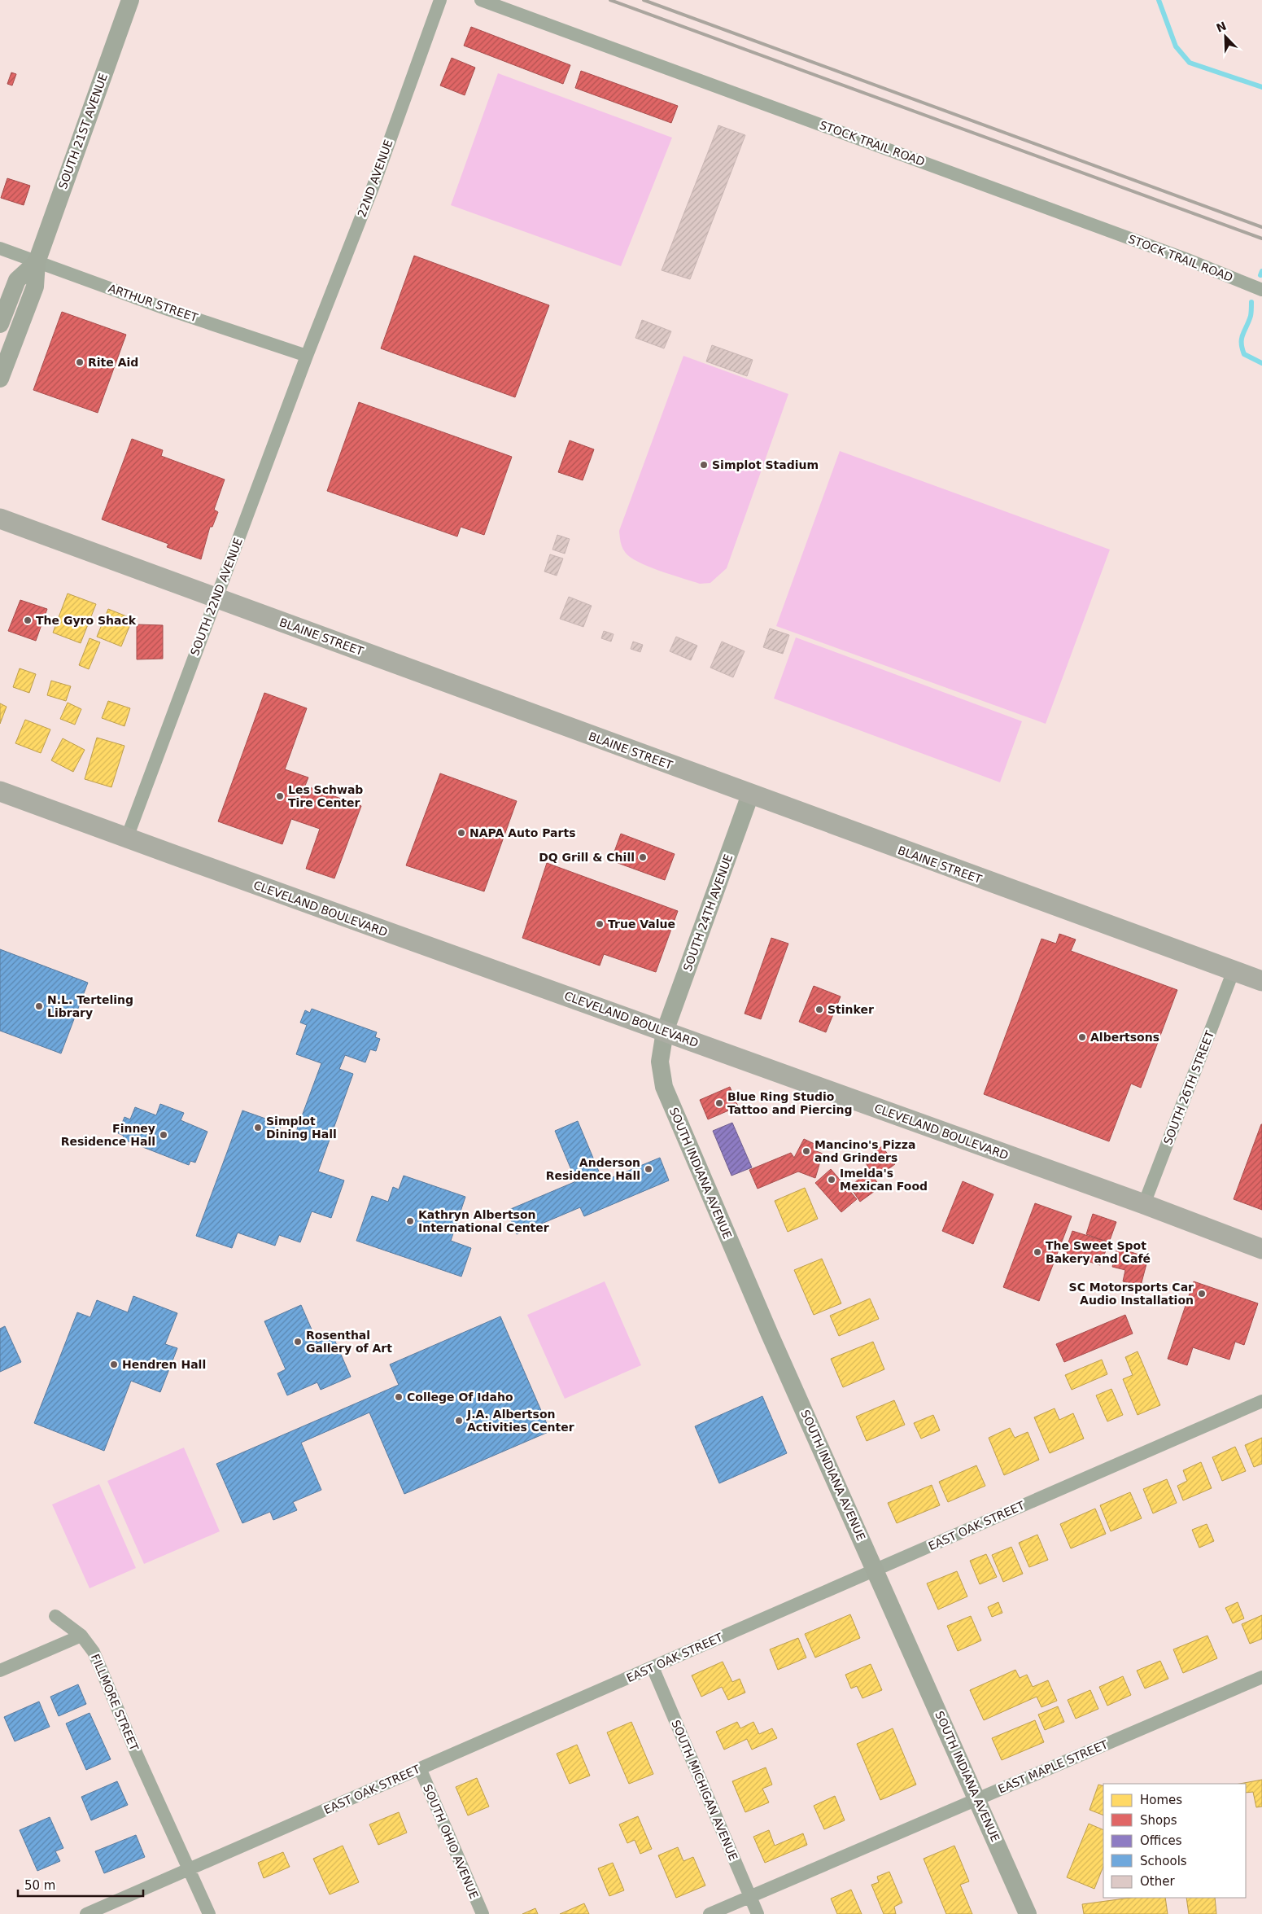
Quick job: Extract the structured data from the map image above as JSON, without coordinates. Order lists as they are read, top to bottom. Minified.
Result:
{"streets":{"main road":["SOUTH 21ST AVENUE","BLAINE STREET","CLEVELAND BOULEVARD","SOUTH 24TH AVENUE","SOUTH INDIANA AVENUE"],"street":["STOCK TRAIL ROAD","22ND AVENUE","ARTHUR STREET","SOUTH 22ND AVENUE","SOUTH 26TH STREET","EAST OAK STREET","FILLMORE STREET","EAST MAPLE STREET","SOUTH MICHIGAN AVENUE","SOUTH OHIO AVENUE"]},"crossings":[["SOUTH 21ST AVENUE","ARTHUR STREET"],["22ND AVENUE","ARTHUR STREET"],["22ND AVENUE","SOUTH 22ND AVENUE"],["ARTHUR STREET","SOUTH 22ND AVENUE"],["SOUTH 22ND AVENUE","BLAINE STREET"],["SOUTH 22ND AVENUE","CLEVELAND BOULEVARD"],["BLAINE STREET","SOUTH 24TH AVENUE"],["BLAINE STREET","SOUTH 26TH STREET"],["CLEVELAND BOULEVARD","SOUTH 24TH AVENUE"],["CLEVELAND BOULEVARD","SOUTH 26TH STREET"],["CLEVELAND BOULEVARD","SOUTH INDIANA AVENUE"],["SOUTH 24TH AVENUE","SOUTH INDIANA AVENUE"],["SOUTH INDIANA AVENUE","EAST OAK STREET"],["SOUTH INDIANA AVENUE","EAST MAPLE STREET"],["EAST OAK STREET","FILLMORE STREET"],["EAST OAK STREET","SOUTH MICHIGAN AVENUE"],["EAST OAK STREET","SOUTH OHIO AVENUE"],["EAST MAPLE STREET","SOUTH MICHIGAN AVENUE"]],"places":["Rite Aid","Simplot Stadium","The Gyro Shack","Les Schwab Tire Center","NAPA Auto Parts","DQ Grill & Chill","True Value","N.L. Terteling Library","Stinker","Albertsons","Blue Ring Studio Tattoo and Piercing","Simplot Dining Hall","Finney Residence Hall","Mancino's Pizza and Grinders","Anderson Residence Hall","Imelda's Mexican Food","Kathryn Albertson International Center","The Sweet Spot Bakery and Café","SC Motorsports Car Audio Installation","Rosenthal Gallery of Art","Hendren Hall","College Of Idaho","J.A. Albertson Activities Center"],"legend":["Homes","Shops","Offices","Schools","Other"],"scale_bar":"50 m","north":"top left"}
